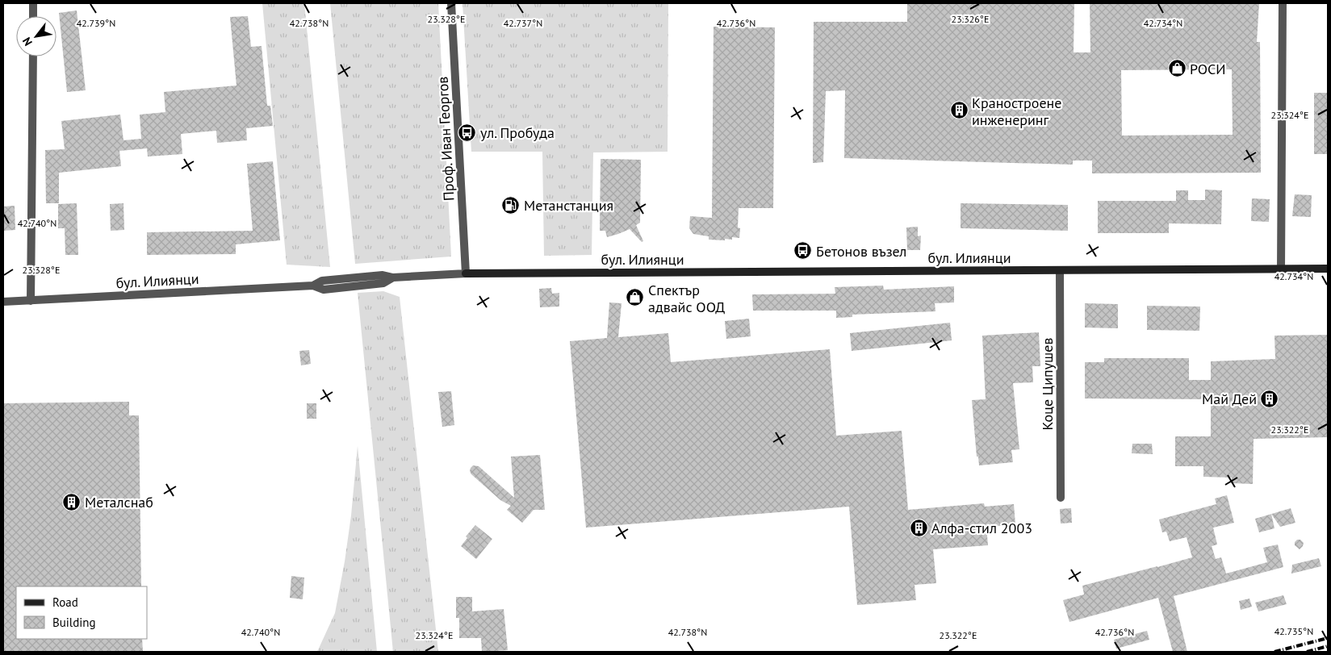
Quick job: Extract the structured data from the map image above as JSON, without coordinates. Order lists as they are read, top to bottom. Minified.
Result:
{"streets":{"street":["Проф. Иван Георгов","бул. Илиянци","Коце Ципушев"]},"crossings":[["Проф. Иван Георгов","бул. Илиянци"],["бул. Илиянци","Коце Ципушев"]],"places":{"shop":["РОСИ","Спектър адвайс ООД"],"building":["Краностроене инженеринг","Май Дей","Металснаб","Алфа-стил 2003"],"bus stop":["ул. Пробуда","Бетонов възел"],"fuel station":["Метанстанция"]},"legend":["Road","Building"],"north":"bottom left","coordinates":["23.328°E","23.326°E","42.739°N","42.738°N","42.737°N","42.736°N","42.734°N","23.324°E","42.740°N","23.322°E","42.735°N"]}
